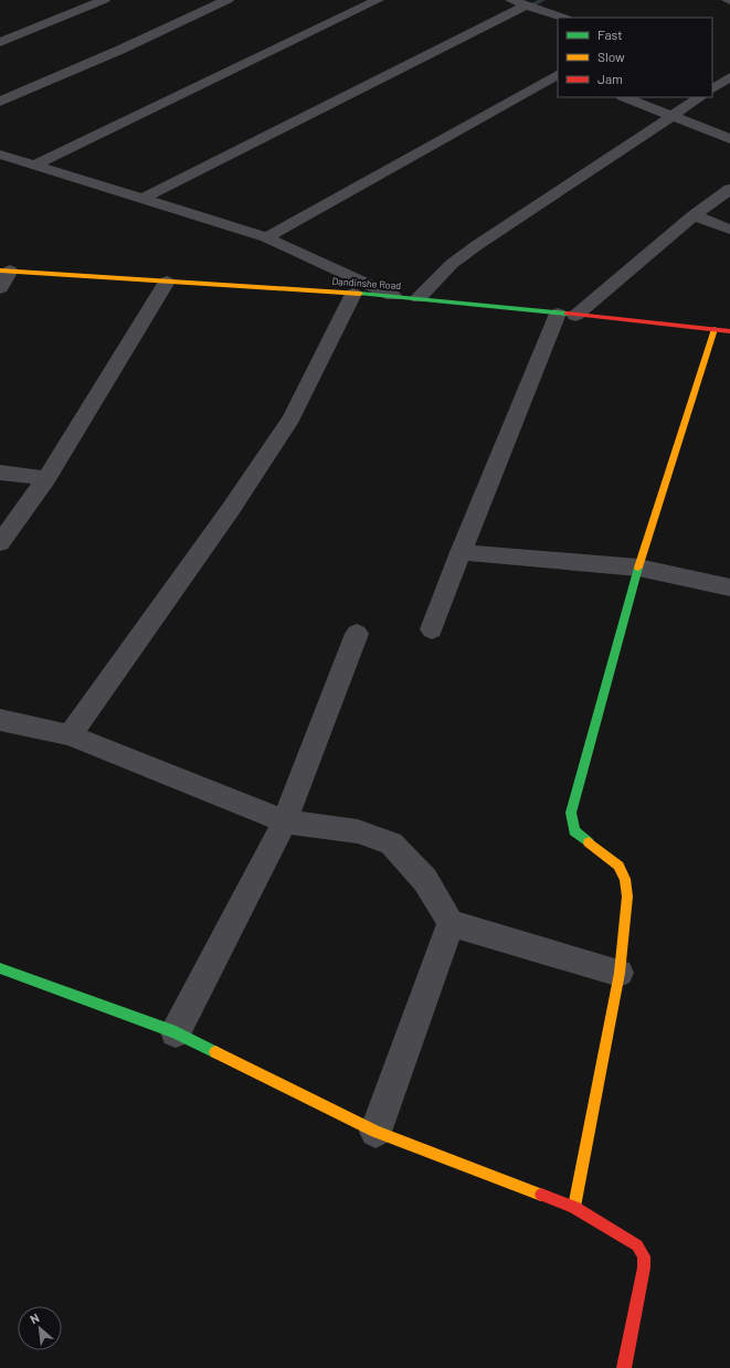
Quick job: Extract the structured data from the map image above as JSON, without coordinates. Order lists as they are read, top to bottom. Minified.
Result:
{"streets":{"street":["Dandinshe Road"]},"legend":["Fast","Slow","Jam"],"north":"top left"}
